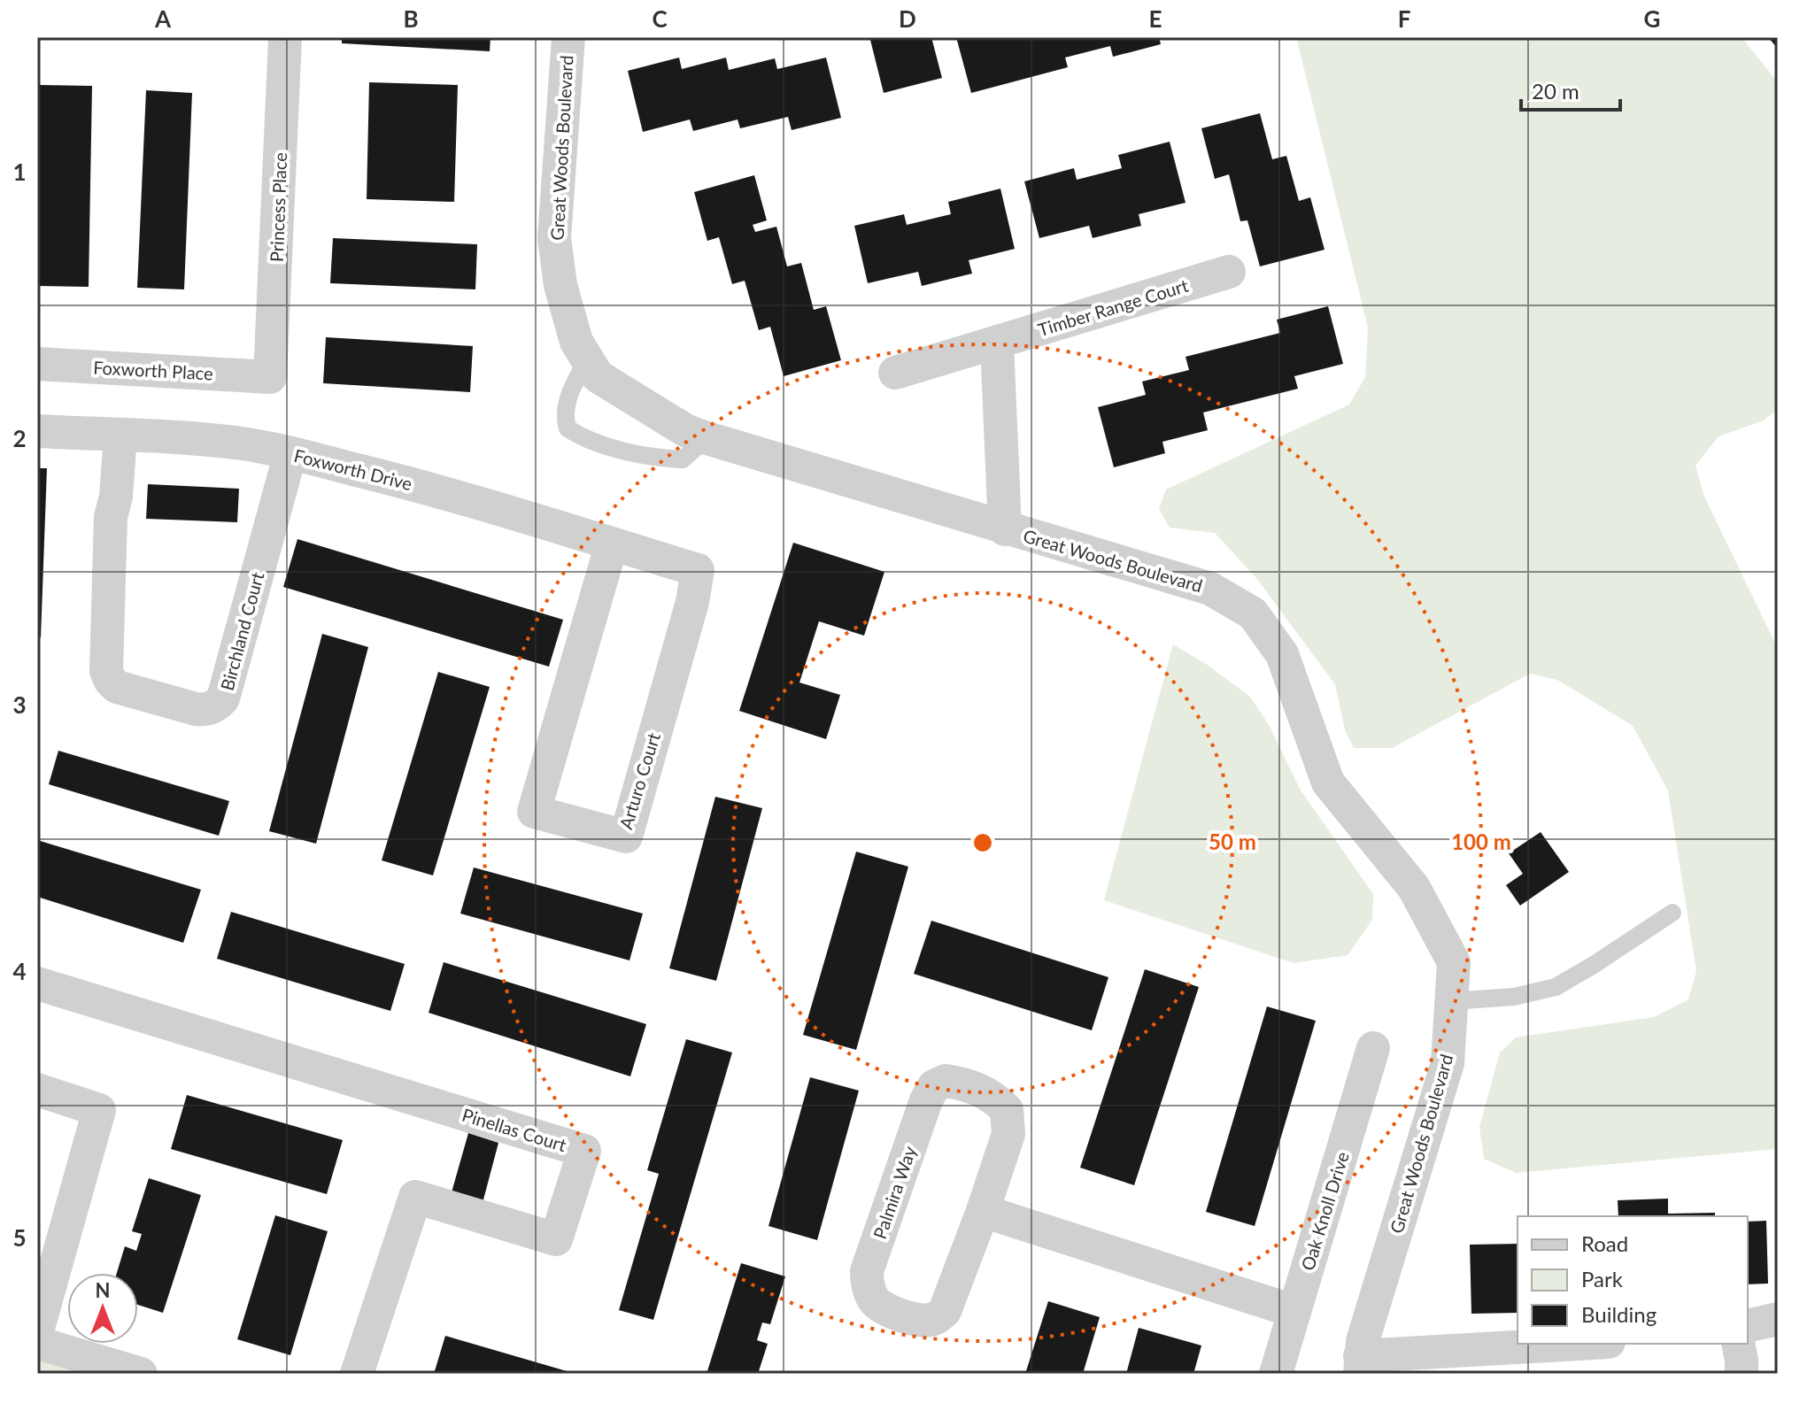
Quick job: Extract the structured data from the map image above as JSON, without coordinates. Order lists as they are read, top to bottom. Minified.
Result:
{"streets":{"street":["Great Woods Boulevard","Princess Place","Timber Range Court","Foxworth Place","Foxworth Drive","Birchland Court","Arturo Court","Pinellas Court","Palmira Way","Oak Knoll Drive"]},"crossings":[["Princess Place","Foxworth Place"],["Foxworth Drive","Birchland Court"],["Foxworth Drive","Arturo Court"]],"legend":["Road","Park","Building"],"scale_bar":"20 m","north":"top","grid":{"columns":["A","B","C","D","E","F","G"],"rows":["1","2","3","4","5"]},"rings":["50 m","100 m"]}
